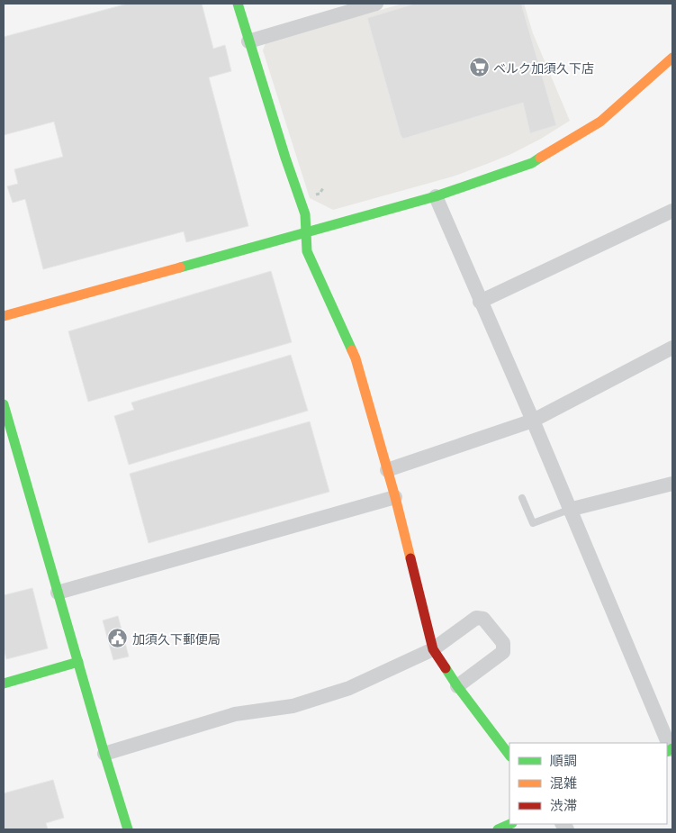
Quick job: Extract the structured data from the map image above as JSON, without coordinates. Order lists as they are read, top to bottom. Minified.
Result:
{"places":{"supermarket":["ベルク加須久下店"],"public building":["加須久下郵便局"]},"legend":["順調","混雑","渋滞"]}
